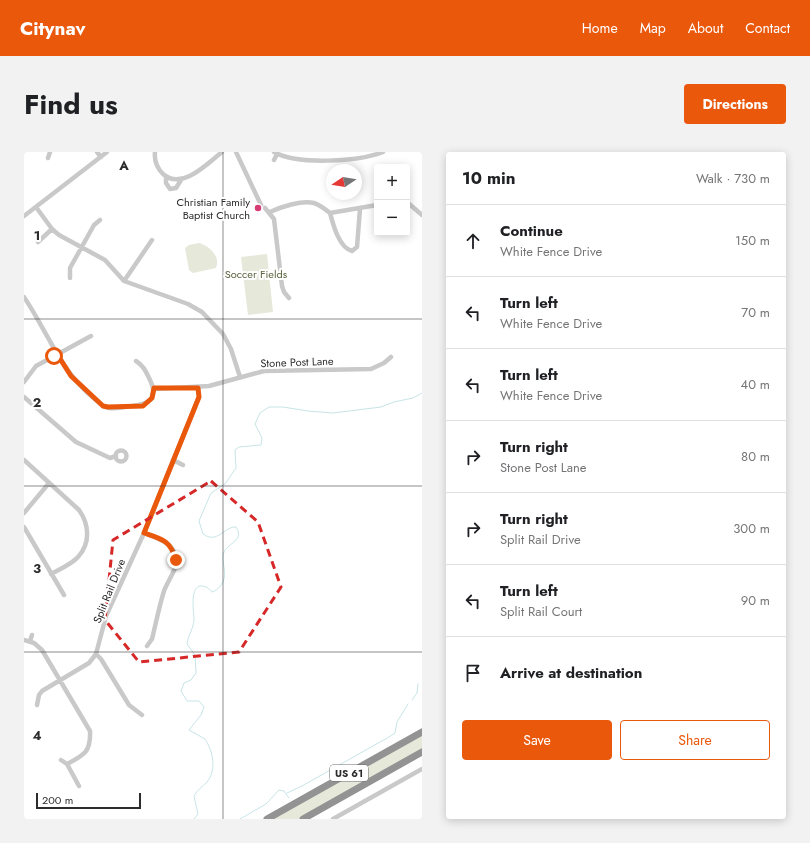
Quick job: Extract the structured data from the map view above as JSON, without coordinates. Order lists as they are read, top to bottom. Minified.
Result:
{"streets":{"highway":["US 61"],"street":["Stone Post Lane","Split Rail Drive"]},"crossings":[["Stone Post Lane","Split Rail Drive"]],"parks":["Soccer Fields"],"places":["Christian Family Baptist Church"],"scale_bar":"200 m","north":"left","page":{"header":"Citynav","nav":["Home","Map","About","Contact"],"title":"Find us","buttons":["Directions",["Save","Share"]],"heading":["10 min","Walk · 730 m"],"map_buttons":["+","−"],"list":[["Continue","White Fence Drive","150 m"],["Turn left","White Fence Drive","70 m"],["Turn left","White Fence Drive","40 m"],["Turn right","Stone Post Lane","80 m"],["Turn right","Split Rail Drive","300 m"],["Turn left","Split Rail Court","90 m"],"Arrive at destination"],"scale":"200 m"},"grid":{"columns":["A"],"rows":["1","2","3","4"]}}
